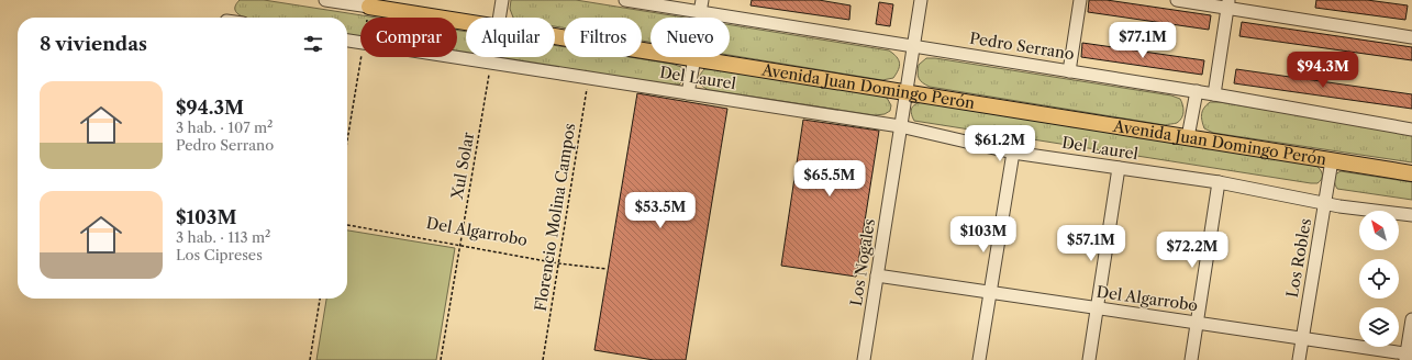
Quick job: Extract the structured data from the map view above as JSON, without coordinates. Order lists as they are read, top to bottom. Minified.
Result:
{"streets":{"main road":["Avenida Juan Domingo Perón"],"street":["Pedro Serrano","Del Laurel","Del Algarrobo","Los Robles","Los Nogales"],"path":["Xul Solar","Florencio Molina Campos"]},"crossings":[["Pedro Serrano","Los Nogales"],["Del Laurel","Xul Solar"],["Del Laurel","Florencio Molina Campos"],["Del Laurel","Los Robles"],["Del Laurel","Los Nogales"],["Avenida Juan Domingo Perón","Los Robles"],["Avenida Juan Domingo Perón","Los Nogales"],["Xul Solar","Del Algarrobo"],["Florencio Molina Campos","Del Algarrobo"],["Del Algarrobo","Los Robles"],["Del Algarrobo","Los Nogales"]],"north":"top left","page":{"chip":["Comprar","Alquilar","Filtros","Nuevo"],"heading":"8 viviendas","price":["$77.1M","$94.3M","$61.2M","$65.5M","$53.5M","$103M","$57.1M","$72.2M"],"list":[{"name":"$94.3M","note":"3 hab. · 107 m² · Pedro Serrano"},{"name":"$103M","note":"3 hab. · 113 m² · Los Cipreses"}]}}
